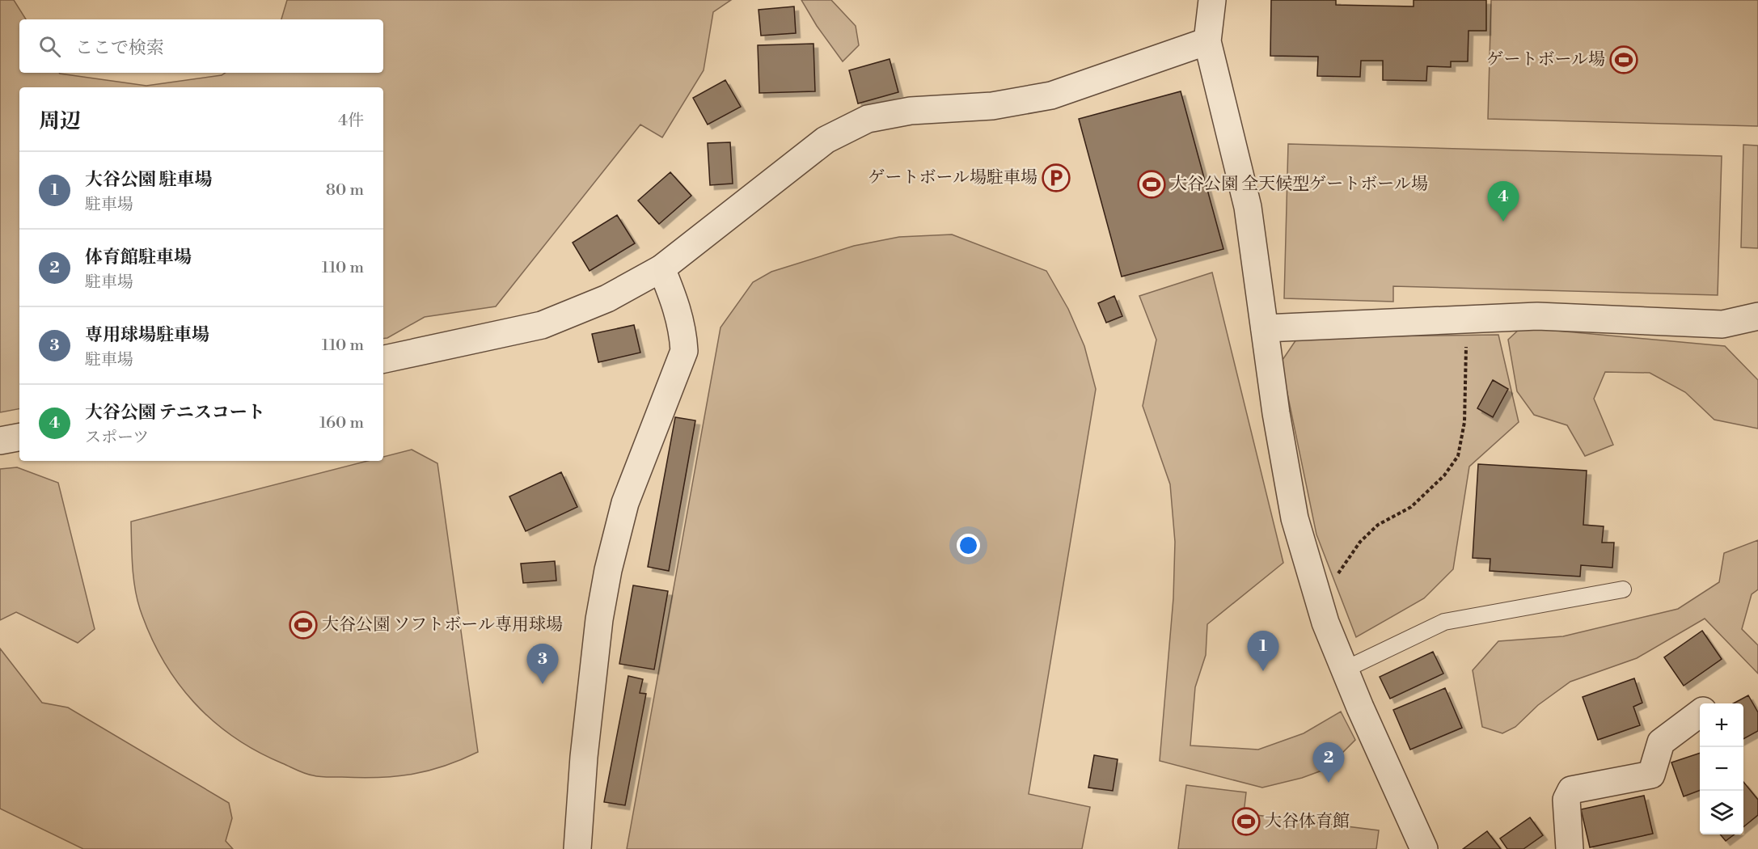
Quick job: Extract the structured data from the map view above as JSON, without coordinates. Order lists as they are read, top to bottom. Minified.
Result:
{"places":{"sports":["ゲートボール場","大谷公園 全天候型ゲートボール場","大谷公園 ソフトボール専用球場","大谷体育館"],"parking":["ゲートボール場駐車場"]},"page":{"search":"ここで検索","heading":["周辺","4件"],"list":[{"mark":"1","name":"大谷公園 駐車場","note":"駐車場","value":"80 m"},{"mark":"2","name":"体育館駐車場","note":"駐車場","value":"110 m"},{"mark":"3","name":"専用球場駐車場","note":"駐車場","value":"110 m"},{"mark":"4","name":"大谷公園 テニスコート","note":"スポーツ","value":"160 m"}],"pins":["4","1","3","2"],"map_buttons":["+","−"]}}
